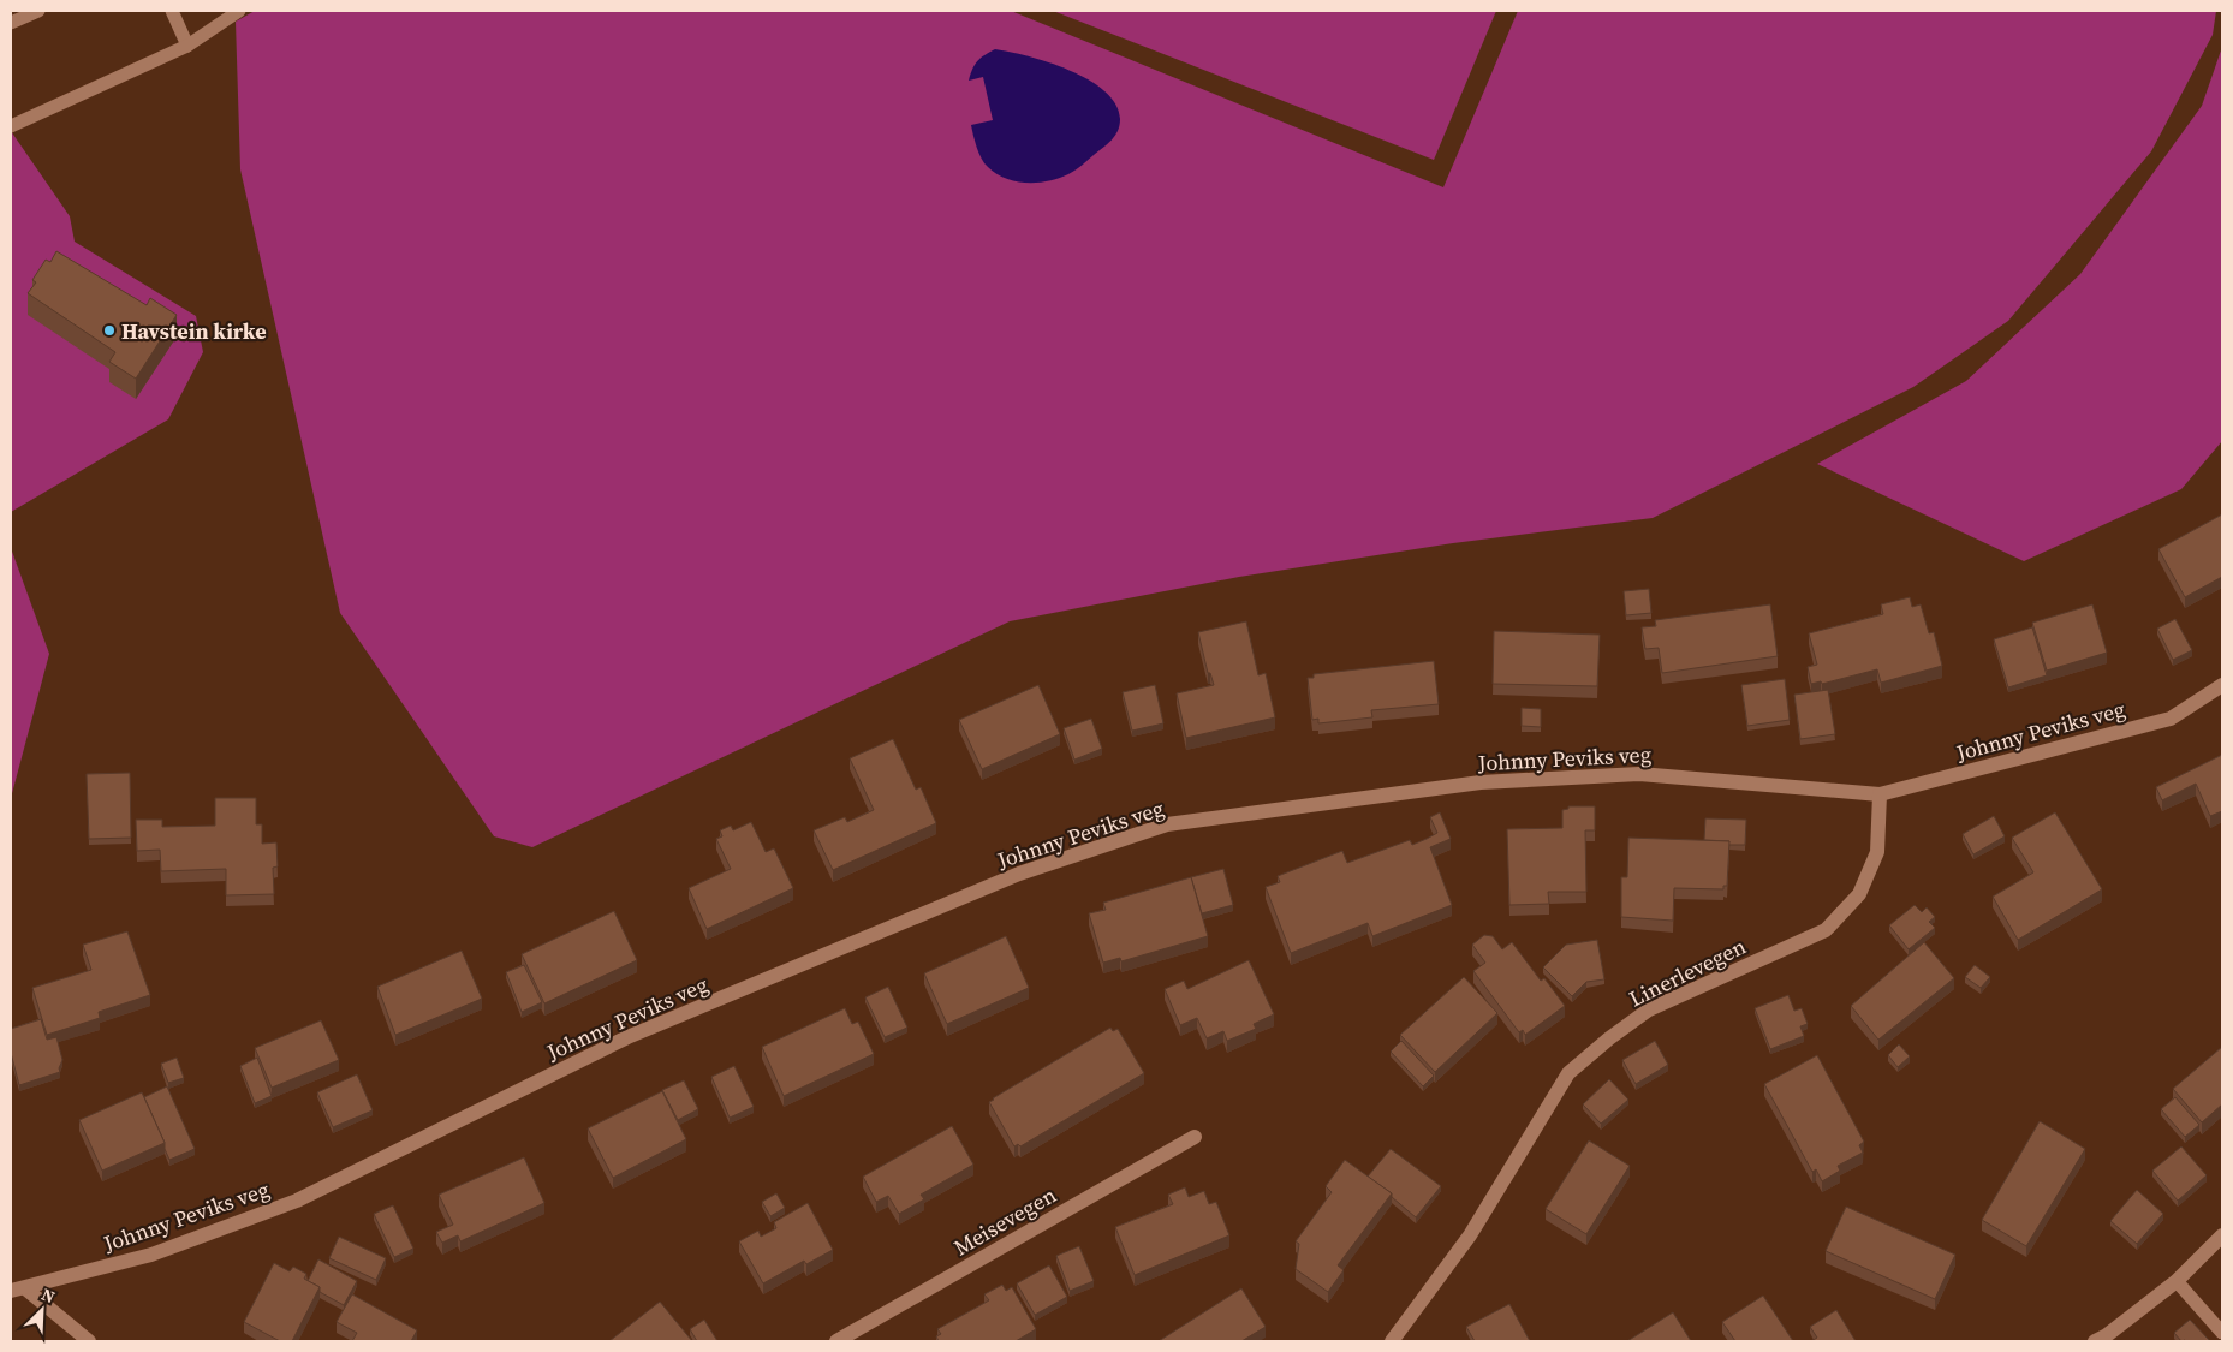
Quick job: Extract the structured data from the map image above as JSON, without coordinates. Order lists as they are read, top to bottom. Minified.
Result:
{"streets":{"street":["Johnny Peviks veg","Linerlevegen","Meisevegen"]},"crossings":[["Johnny Peviks veg","Linerlevegen"]],"places":["Havstein kirke"],"north":"top right"}
